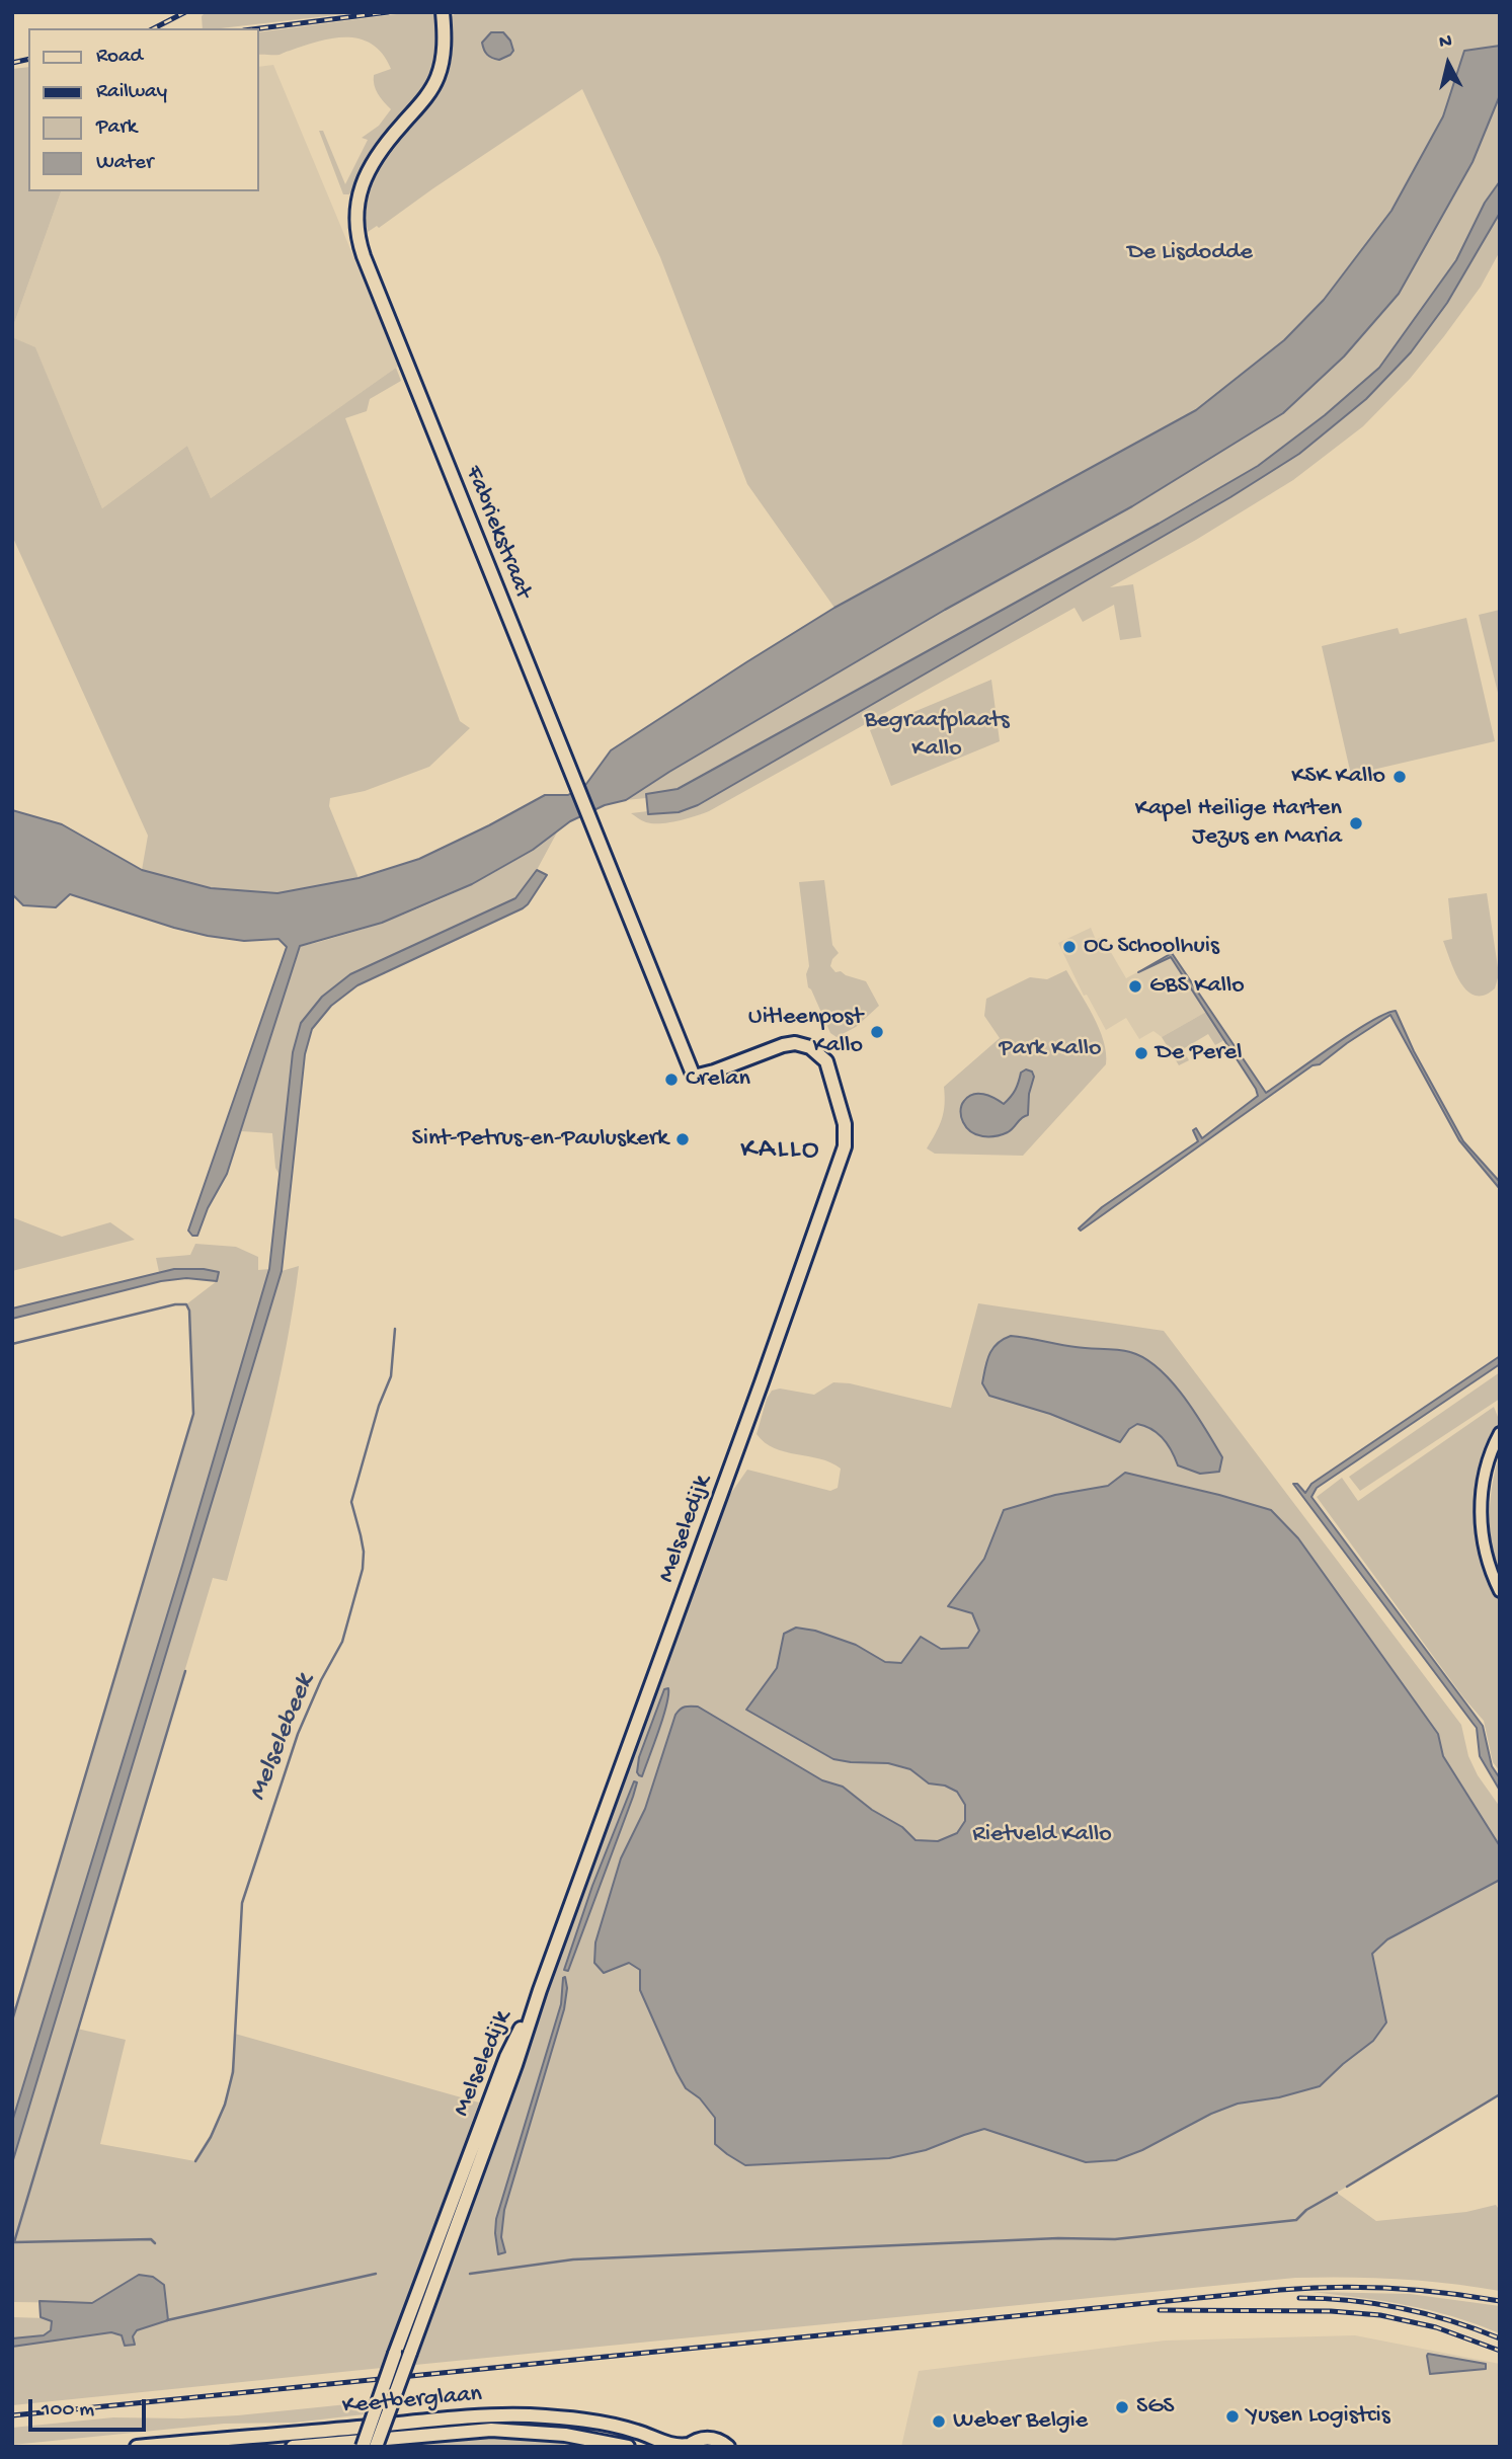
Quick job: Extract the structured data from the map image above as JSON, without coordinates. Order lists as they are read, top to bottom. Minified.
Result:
{"streets":{"main road":["Fabriekstraat","Melseledijk","Keetberglaan"]},"crossings":[["Fabriekstraat","Melseledijk"]],"districts":["KALLO"],"water":["Melselebeek"],"parks":["De Lisdodde","Begraafplaats Kallo","Park Kallo","Rietveld Kallo"],"places":["KSK Kallo","Kapel Heilige Harten Jezus en Maria","OC Schoolhuis","GBS Kallo","Uitleenpost Kallo","De Perel","Crelan","Sint-Petrus-en-Pauluskerk","SGS","Yusen Logistcis","Weber Belgie"],"legend":["Road","Railway","Park","Water"],"scale_bar":"100 m","north":"top"}
